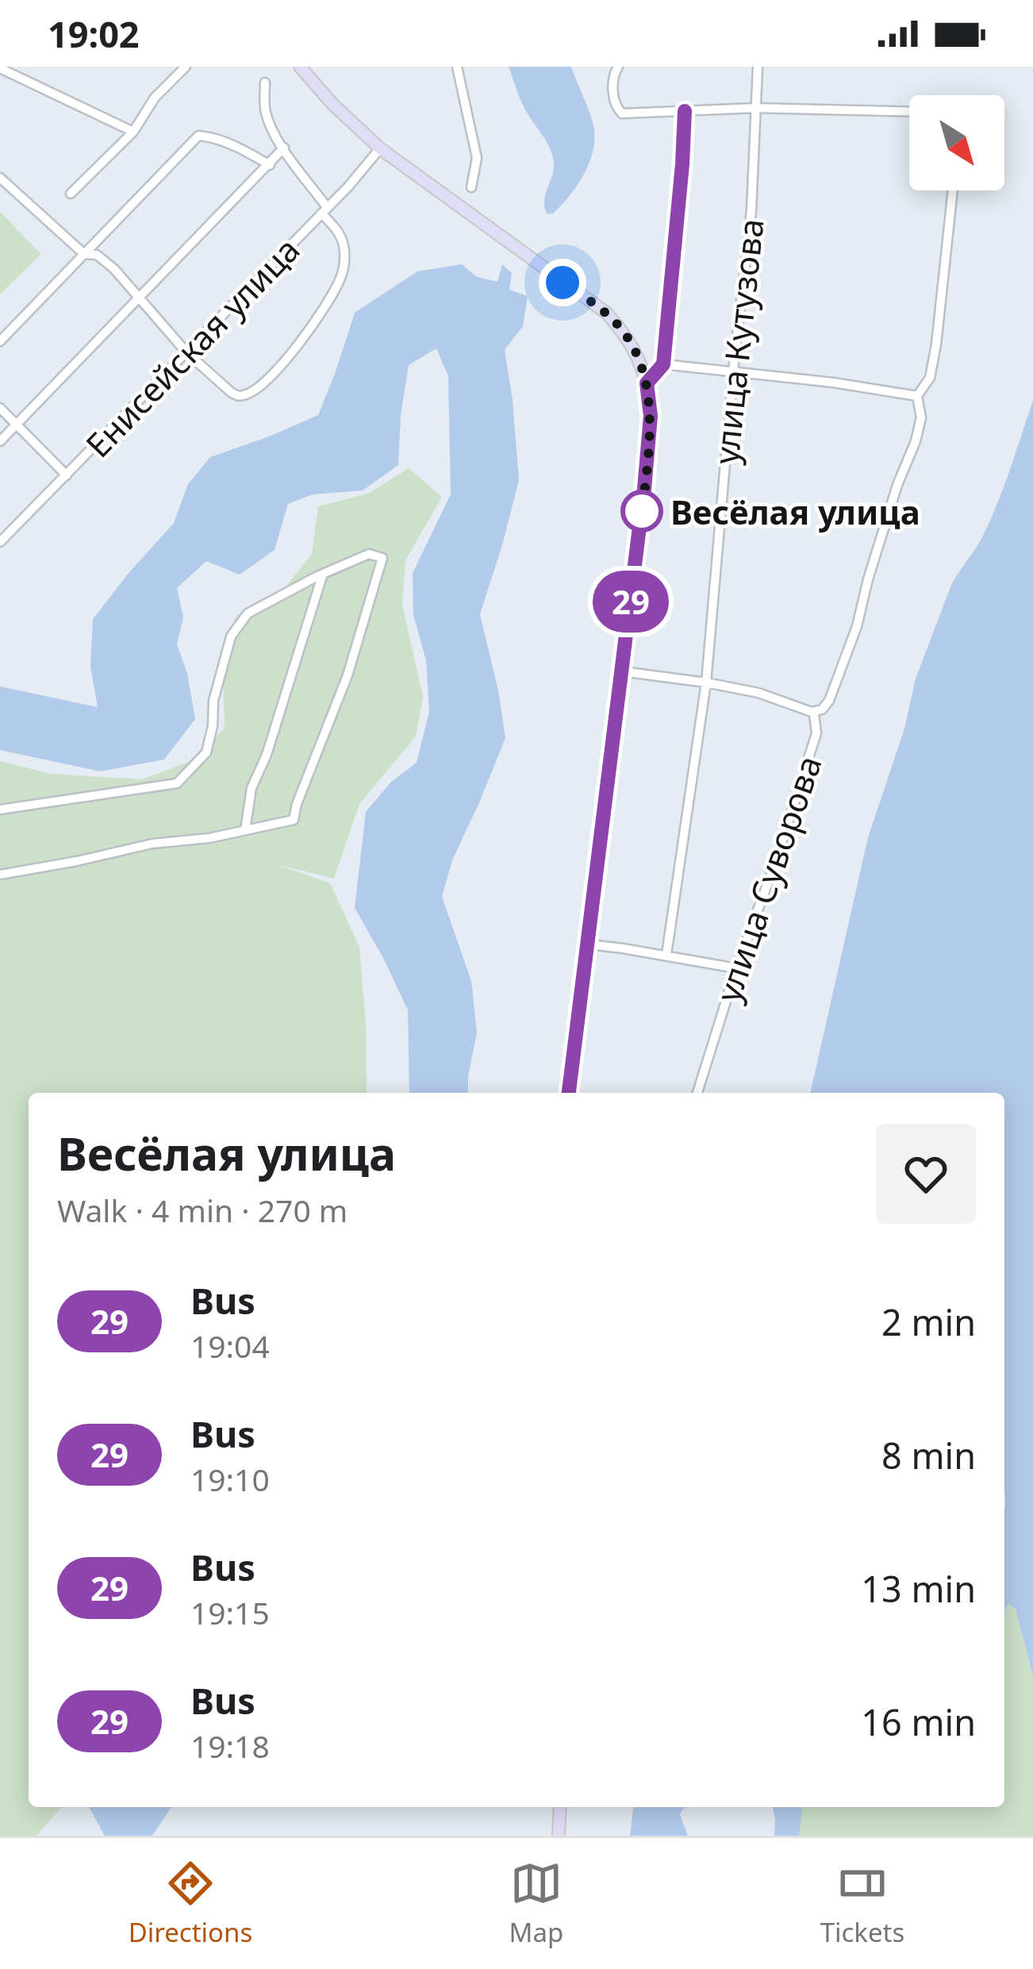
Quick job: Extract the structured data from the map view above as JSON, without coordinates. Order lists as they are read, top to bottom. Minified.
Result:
{"streets":{"street":["улица Кутузова","Енисейская улица","улица Суворова"]},"places":["Весёлая улица"],"lines":["bus line 29"],"north":"bottom right","page":{"status":"19:02","on_map":"29","heading":["Весёлая улица","Walk · 4 min · 270 m"],"list":[{"mark":"29","name":"Bus","note":"19:04","value":"2 min"},{"mark":"29","name":"Bus","note":"19:10","value":"8 min"},{"mark":"29","name":"Bus","note":"19:15","value":"13 min"},{"mark":"29","name":"Bus","note":"19:18","value":"16 min"}],"tabs":["Directions","Map","Tickets"]}}
